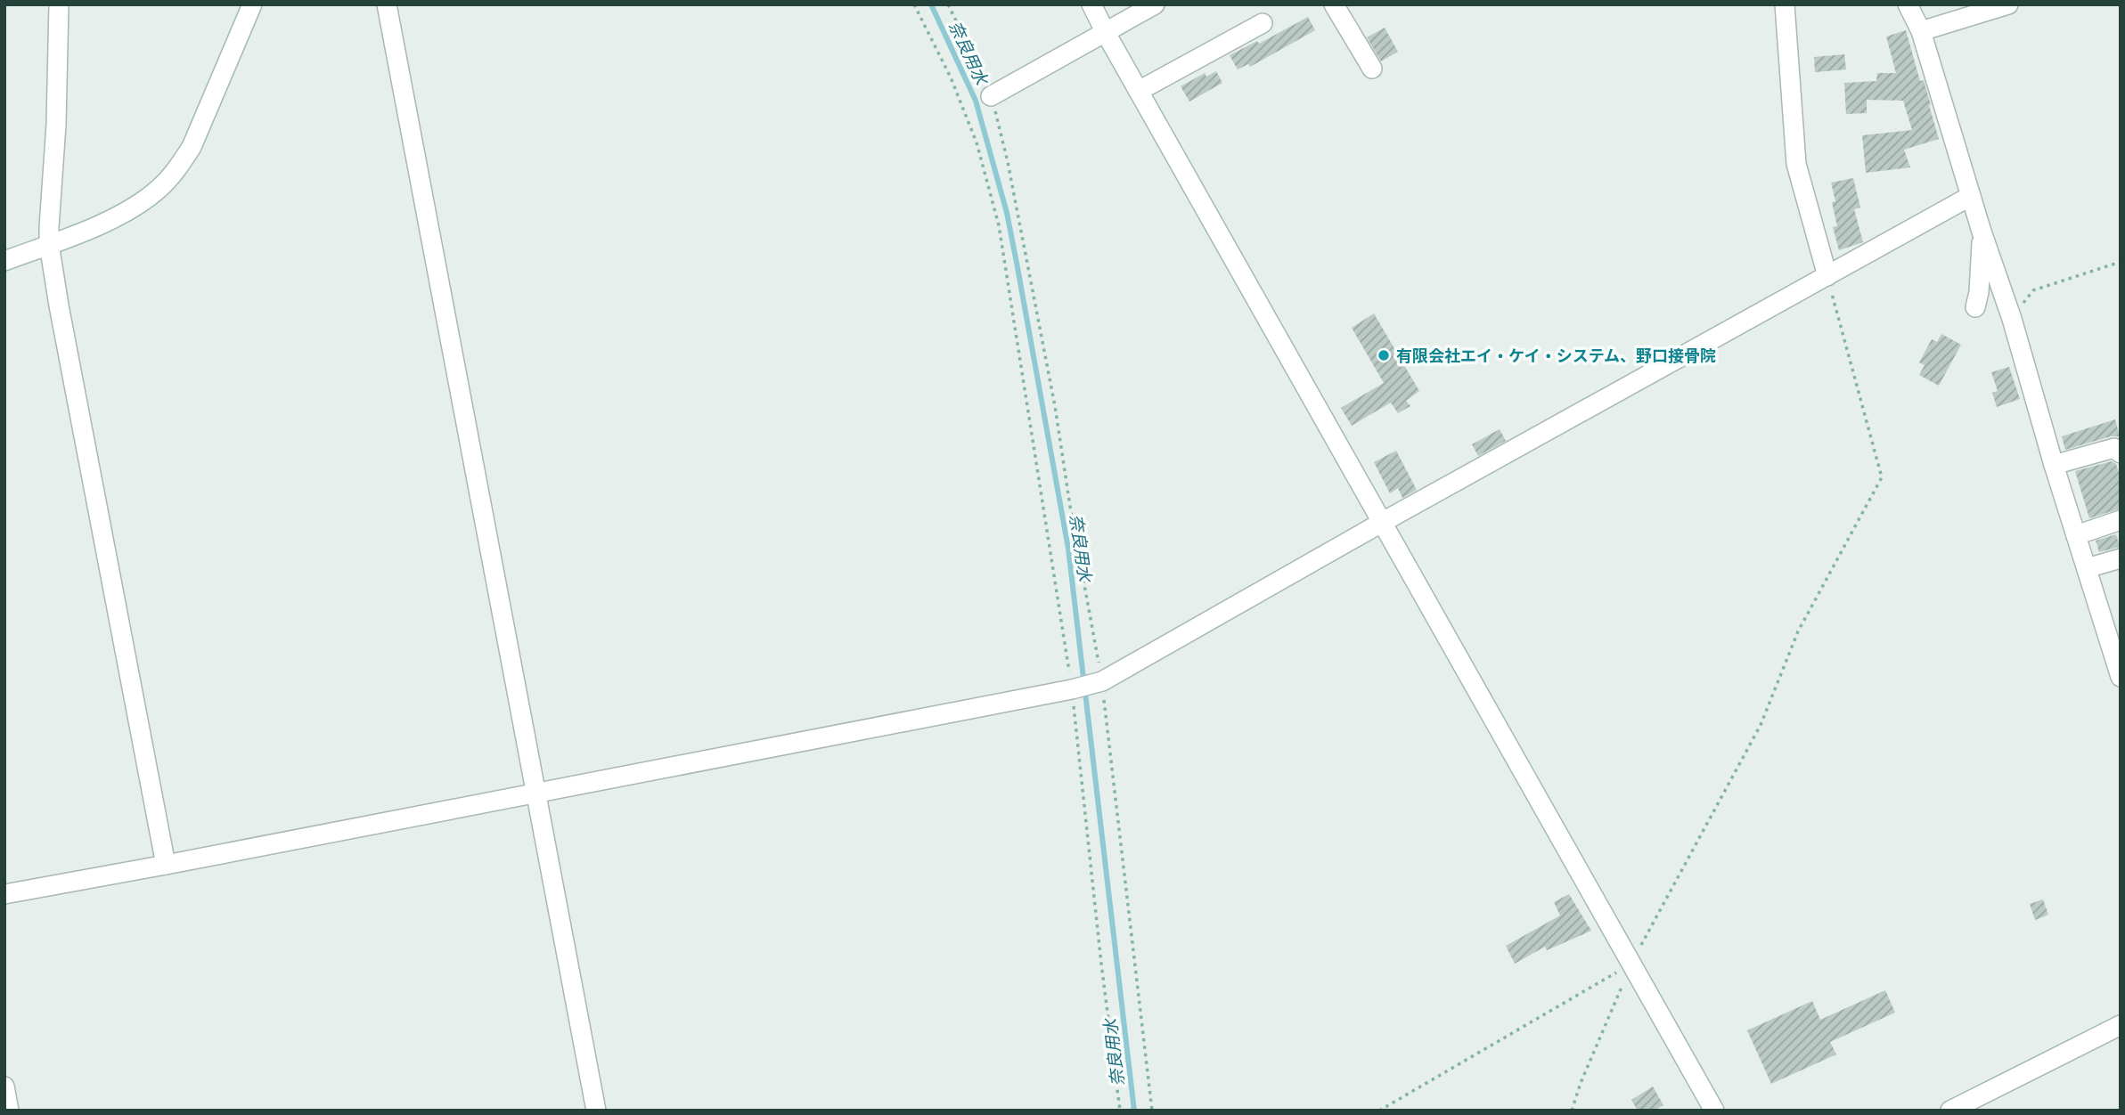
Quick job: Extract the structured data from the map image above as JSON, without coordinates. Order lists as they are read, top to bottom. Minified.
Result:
{"water":["奈良用水"],"places":["有限会社エイ・ケイ・システム、野口接骨院"]}
